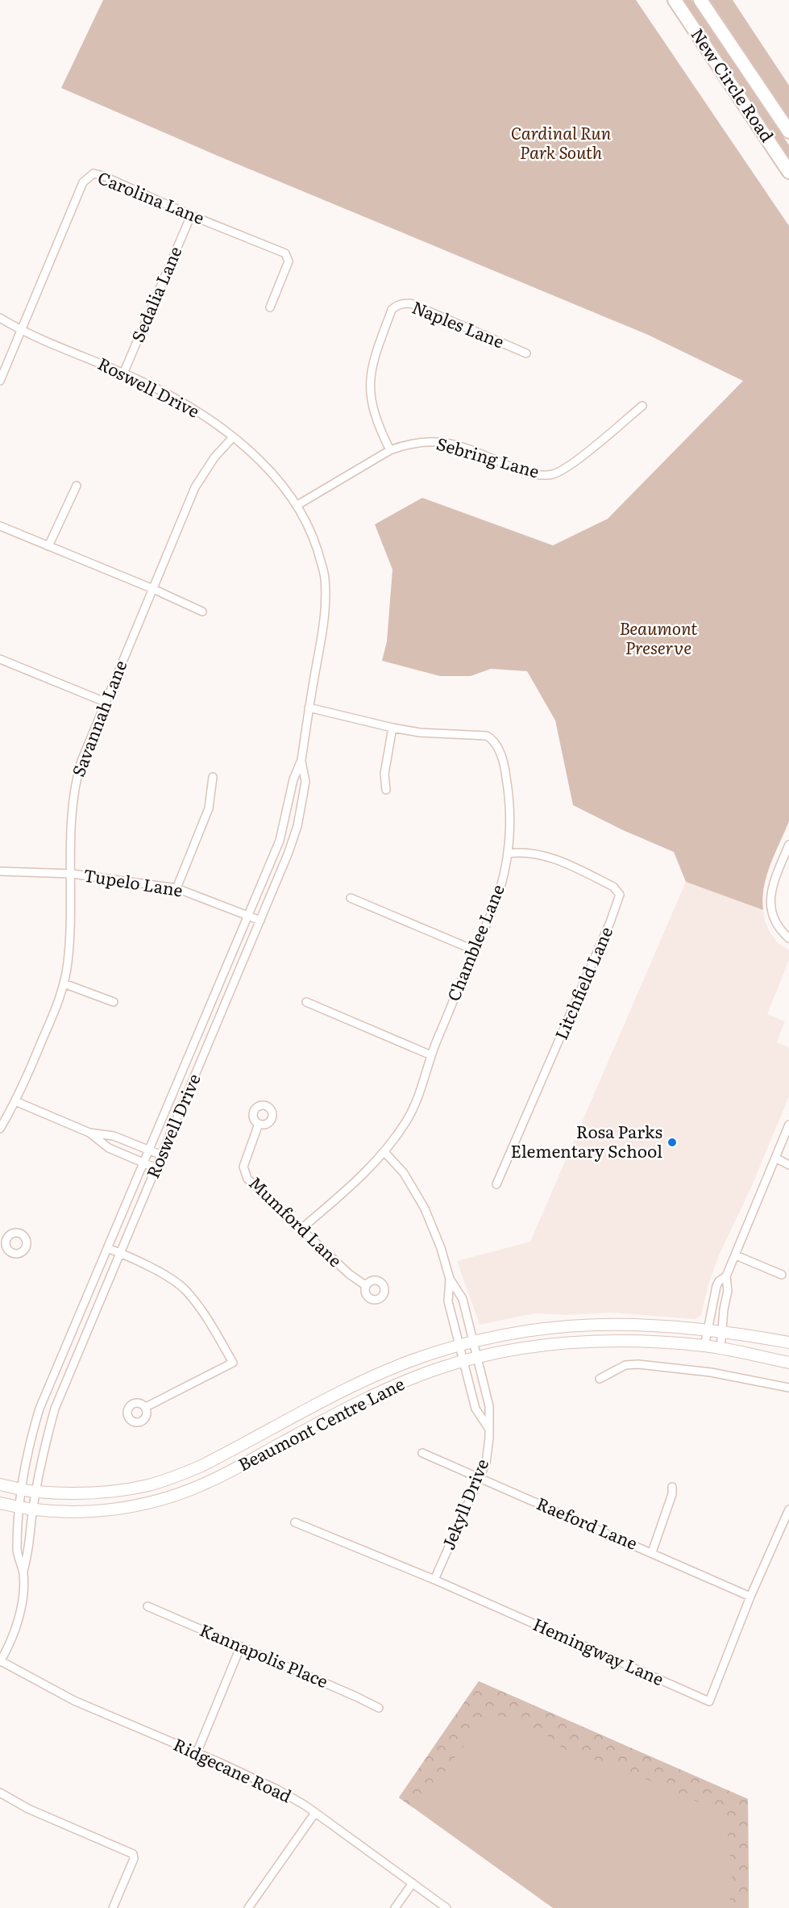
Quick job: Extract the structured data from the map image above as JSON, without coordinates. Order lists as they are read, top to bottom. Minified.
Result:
{"streets":{"highway":["New Circle Road"],"street":["Carolina Lane","Sedalia Lane","Naples Lane","Roswell Drive","Sebring Lane","Savannah Lane","Tupelo Lane","Chamblee Lane","Litchfield Lane","Mumford Lane","Beaumont Centre Lane","Jekyll Drive","Raeford Lane","Hemingway Lane","Kannapolis Place","Ridgecane Road"]},"crossings":[["Carolina Lane","Sedalia Lane"],["Carolina Lane","Roswell Drive"],["Sedalia Lane","Roswell Drive"],["Naples Lane","Sebring Lane"],["Roswell Drive","Sebring Lane"],["Roswell Drive","Savannah Lane"],["Roswell Drive","Tupelo Lane"],["Roswell Drive","Chamblee Lane"],["Roswell Drive","Beaumont Centre Lane"],["Savannah Lane","Tupelo Lane"],["Chamblee Lane","Litchfield Lane"],["Chamblee Lane","Mumford Lane"],["Chamblee Lane","Jekyll Drive"],["Beaumont Centre Lane","Jekyll Drive"],["Jekyll Drive","Raeford Lane"],["Jekyll Drive","Hemingway Lane"],["Raeford Lane","Hemingway Lane"]],"parks":["Cardinal Run Park South","Beaumont Preserve"],"places":["Rosa Parks Elementary School"]}
